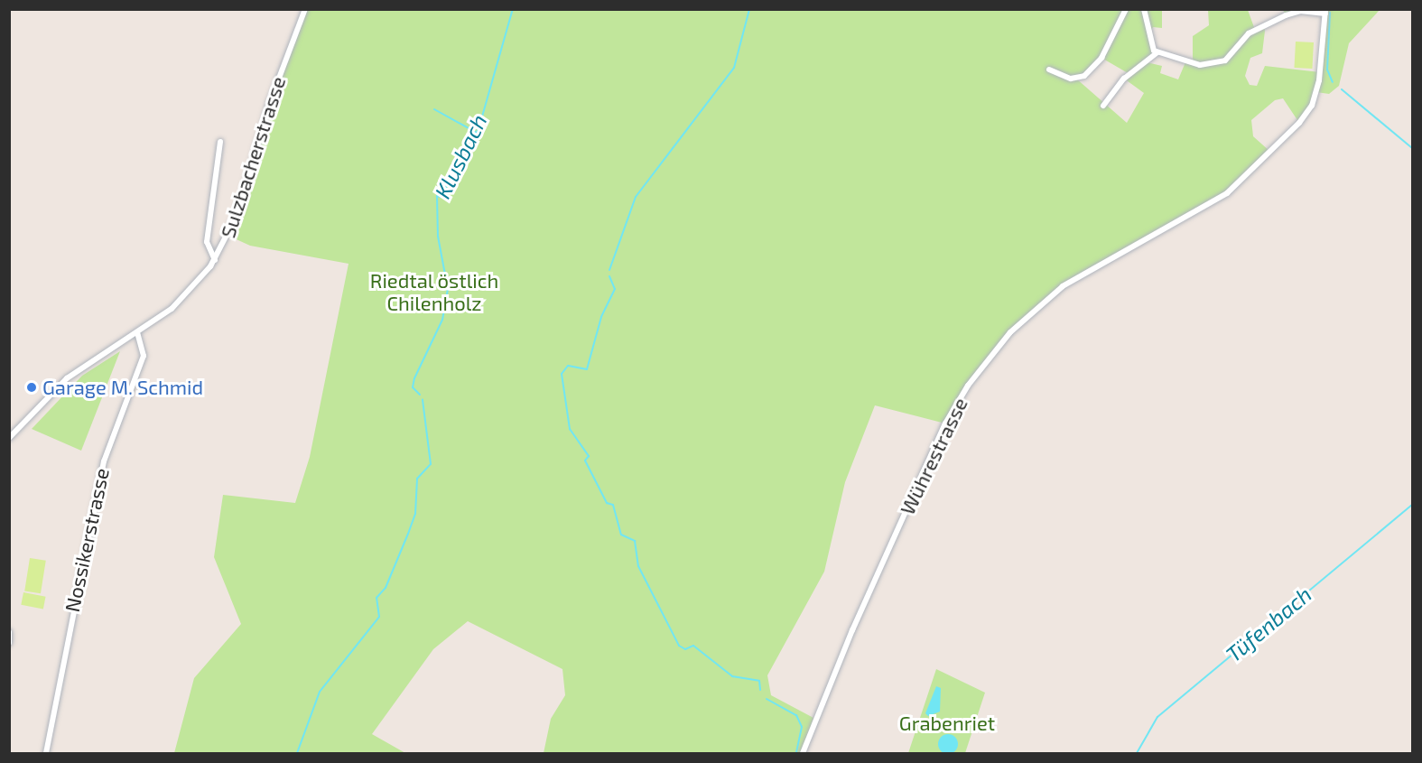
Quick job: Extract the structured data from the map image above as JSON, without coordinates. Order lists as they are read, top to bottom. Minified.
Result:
{"streets":{"street":["Sulzbacherstrasse","Wührestrasse","Nossikerstrasse"]},"crossings":[["Sulzbacherstrasse","Nossikerstrasse"]],"water":["Klusbach","Tüfenbach"],"parks":["Riedtal östlich Chilenholz","Grabenriet"],"places":["Garage M. Schmid"]}
